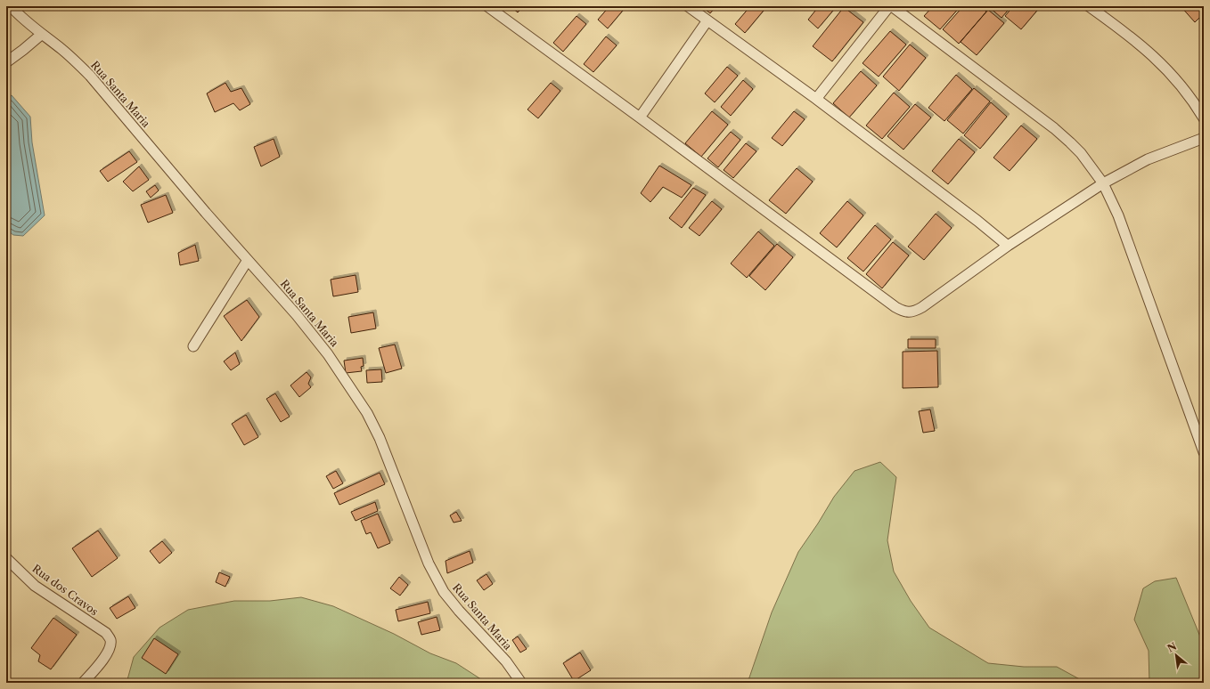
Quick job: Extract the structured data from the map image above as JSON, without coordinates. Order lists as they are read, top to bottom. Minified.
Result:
{"streets":{"street":["Rua Santa Maria","Rua dos Cravos"]},"north":"top left"}
